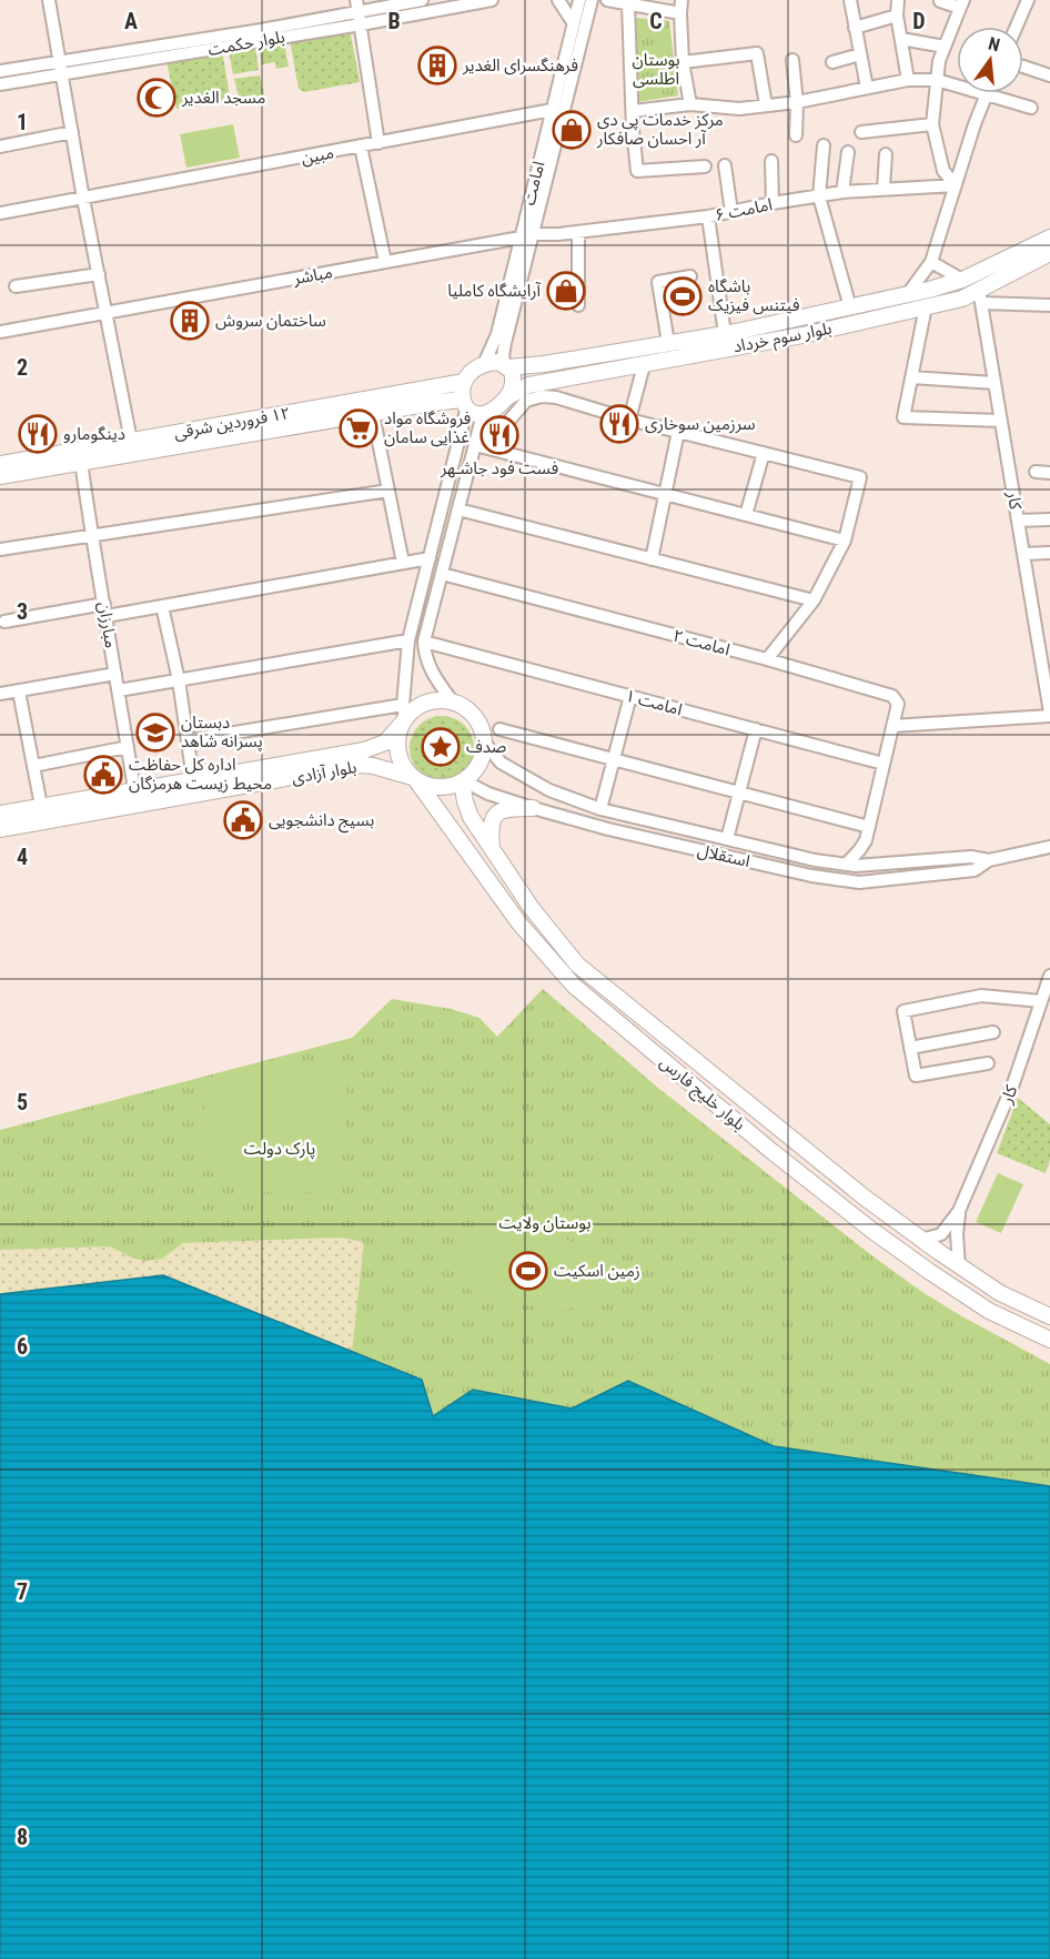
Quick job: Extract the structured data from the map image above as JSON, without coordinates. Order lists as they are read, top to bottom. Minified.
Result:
{"streets":{"main road":["بلوار سوم خرداد","١٢ فروردین شرقی","بلوار آزادی","بلوار خلیج فارس"],"street":["بلوار حکمت","مبین","امامت","امامت ۶","مباشر","کار","مبارزان","امامت ۲","امامت ۱","استقلال"]},"crossings":[["مبین","امامت"],["امامت","امامت ۶"],["امامت","مباشر"],["امامت","بلوار سوم خرداد"],["امامت","١٢ فروردین شرقی"],["امامت ۶","مباشر"],["بلوار سوم خرداد","١٢ فروردین شرقی"],["بلوار سوم خرداد","کار"],["١٢ فروردین شرقی","مبارزان"],["مبارزان","بلوار آزادی"],["امامت ۲","امامت ۱"],["بلوار آزادی","استقلال"],["بلوار آزادی","بلوار خلیج فارس"],["استقلال","بلوار خلیج فارس"]],"parks":["بوستان اطلسی","پارک دولت","بوستان ولایت"],"places":{"building":["فرهنگسرای الغدیر","ساختمان سروش"],"mosque":["مسجد الغدیر"],"shop":["مرکز خدمات پی دی آر احسان صافکار","آرایشگاه کاملیا"],"sports":["باشگاه فیتنس فیزیک","زمین اسکیت"],"restaurant":["سرزمین سوخاری","دینگومارو","فست فود جاشـهر"],"supermarket":["فروشگاه مواد غذایی سامان"],"school or university":["دبستان پسرانه شاهد"],"place":["صدف"],"public building":["اداره کل حفاظت محیط زیست هرمزگان","بسیج دانشجویی"]},"north":"top","grid":{"columns":["A","B","C","D"],"rows":["1","2","3","4","5","6","7","8"]}}
